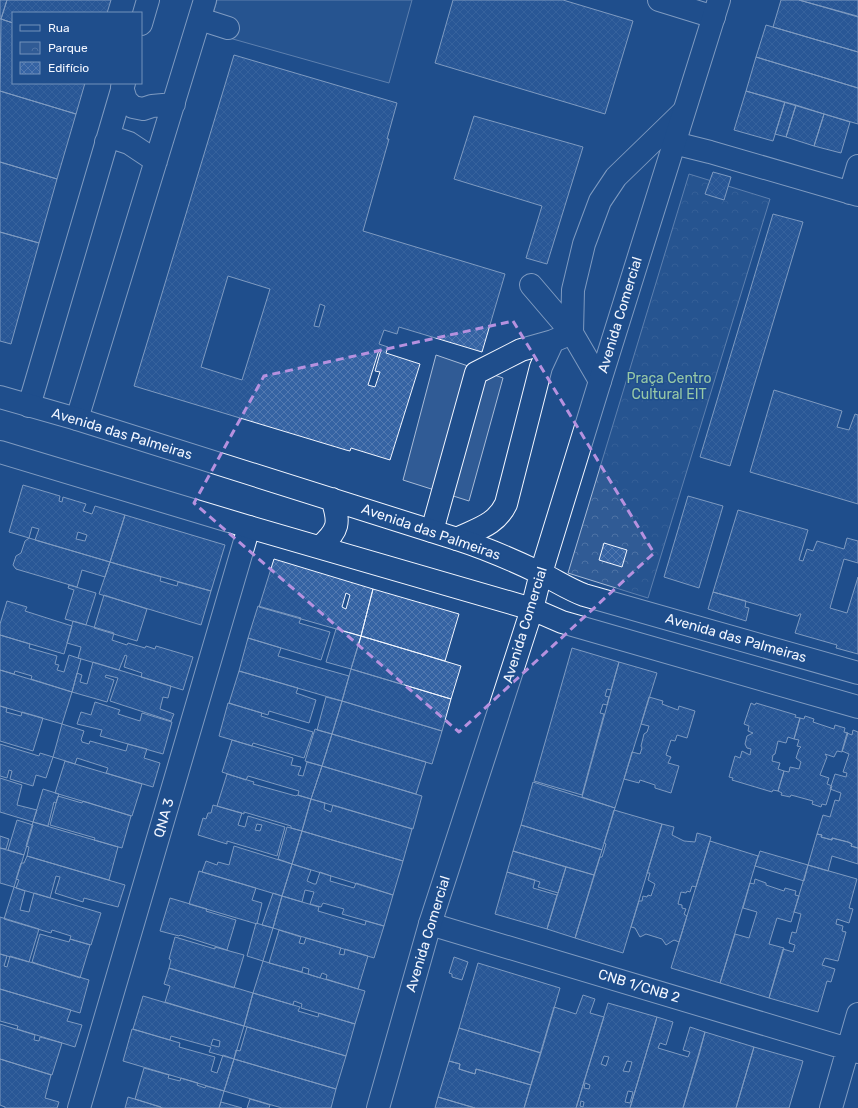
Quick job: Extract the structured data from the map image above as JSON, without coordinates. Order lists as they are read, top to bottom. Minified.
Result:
{"streets":{"main road":["Avenida Comercial","Avenida das Palmeiras","QNA 3","CNB 1/CNB 2"]},"crossings":[["Avenida Comercial","Avenida das Palmeiras"],["Avenida Comercial","CNB 1/CNB 2"]],"parks":["Praça Centro Cultural EIT"],"legend":["Rua","Parque","Edifício"]}
